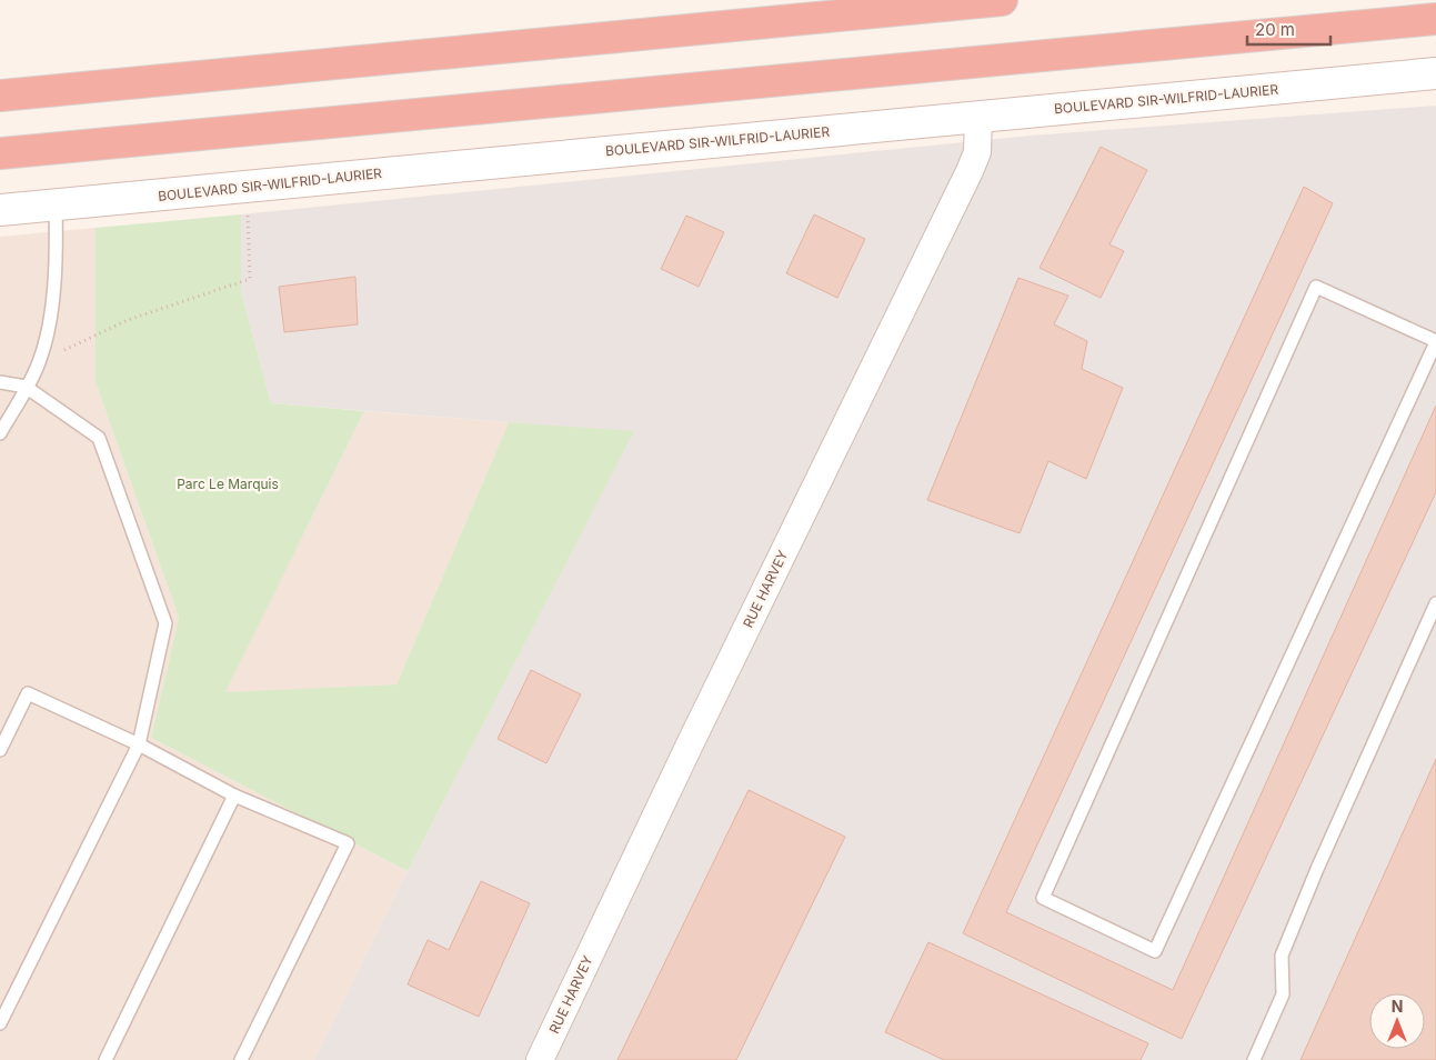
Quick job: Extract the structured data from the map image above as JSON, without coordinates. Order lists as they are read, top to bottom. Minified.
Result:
{"streets":{"street":["BOULEVARD SIR-WILFRID-LAURIER","RUE HARVEY"]},"crossings":[["BOULEVARD SIR-WILFRID-LAURIER","RUE HARVEY"]],"parks":["Parc Le Marquis"],"scale_bar":"20 m","north":"top"}
